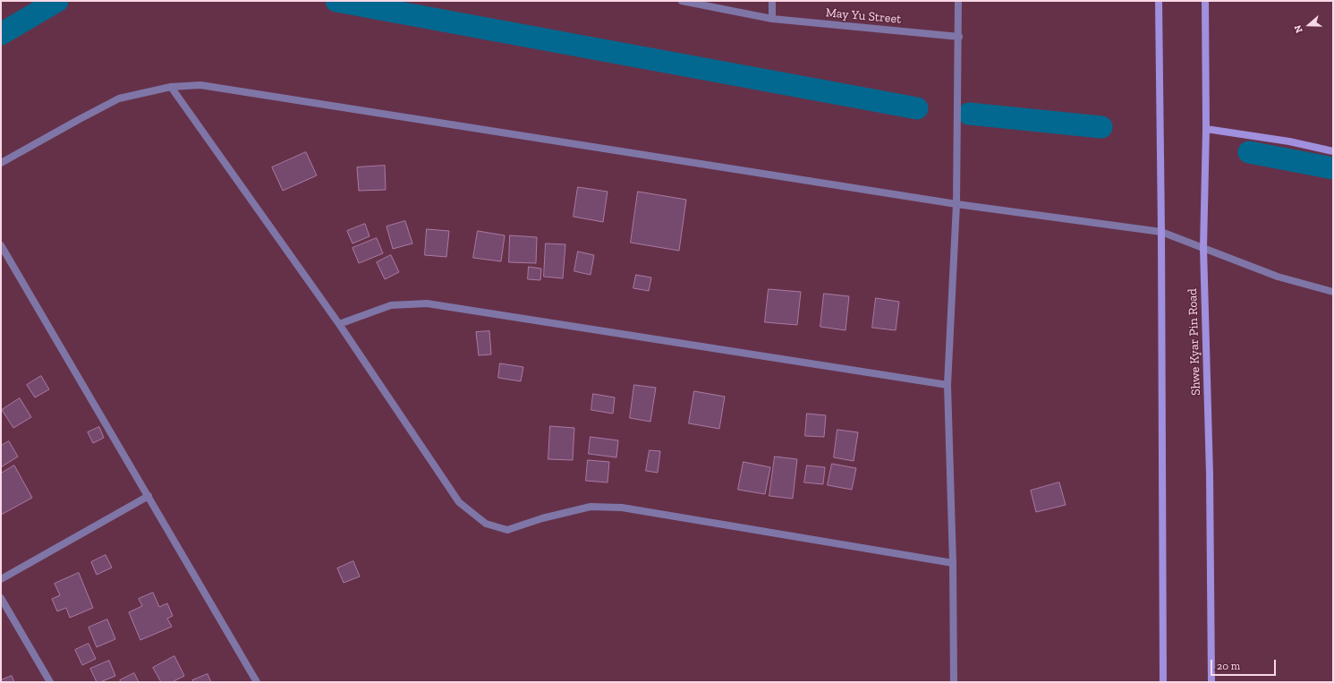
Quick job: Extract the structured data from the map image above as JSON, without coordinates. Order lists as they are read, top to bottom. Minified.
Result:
{"streets":{"street":["May Yu Street","Shwe Kyar Pin Road"]},"scale_bar":"20 m","north":"left"}
